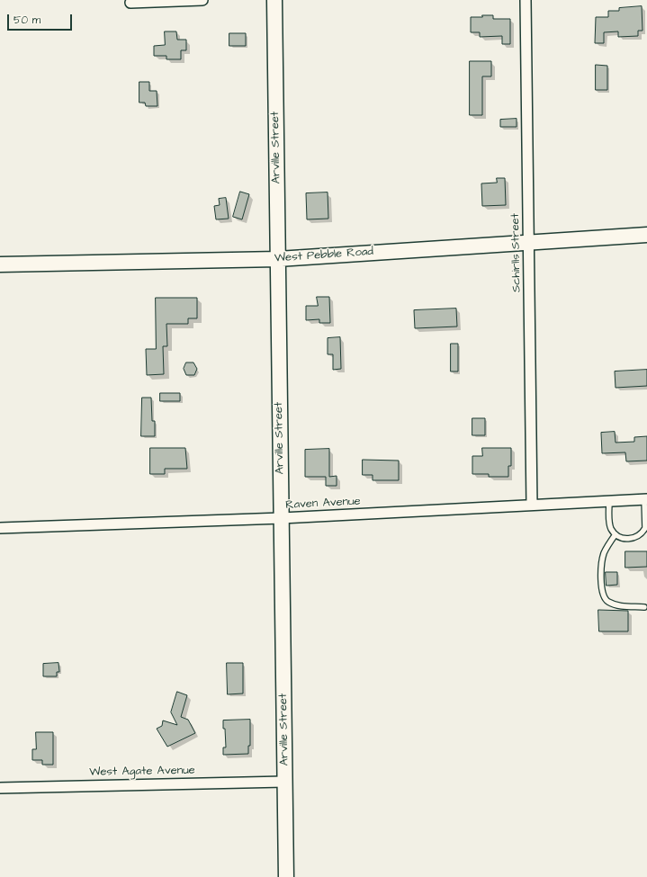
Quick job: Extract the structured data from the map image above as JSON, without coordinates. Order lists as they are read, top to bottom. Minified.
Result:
{"streets":{"street":["Arville Street","Schirlls Street","West Pebble Road","Raven Avenue","West Agate Avenue"]},"crossings":[["Arville Street","West Pebble Road"],["Arville Street","Raven Avenue"],["Arville Street","West Agate Avenue"],["Schirlls Street","West Pebble Road"],["Schirlls Street","Raven Avenue"]],"scale_bar":"50 m"}
